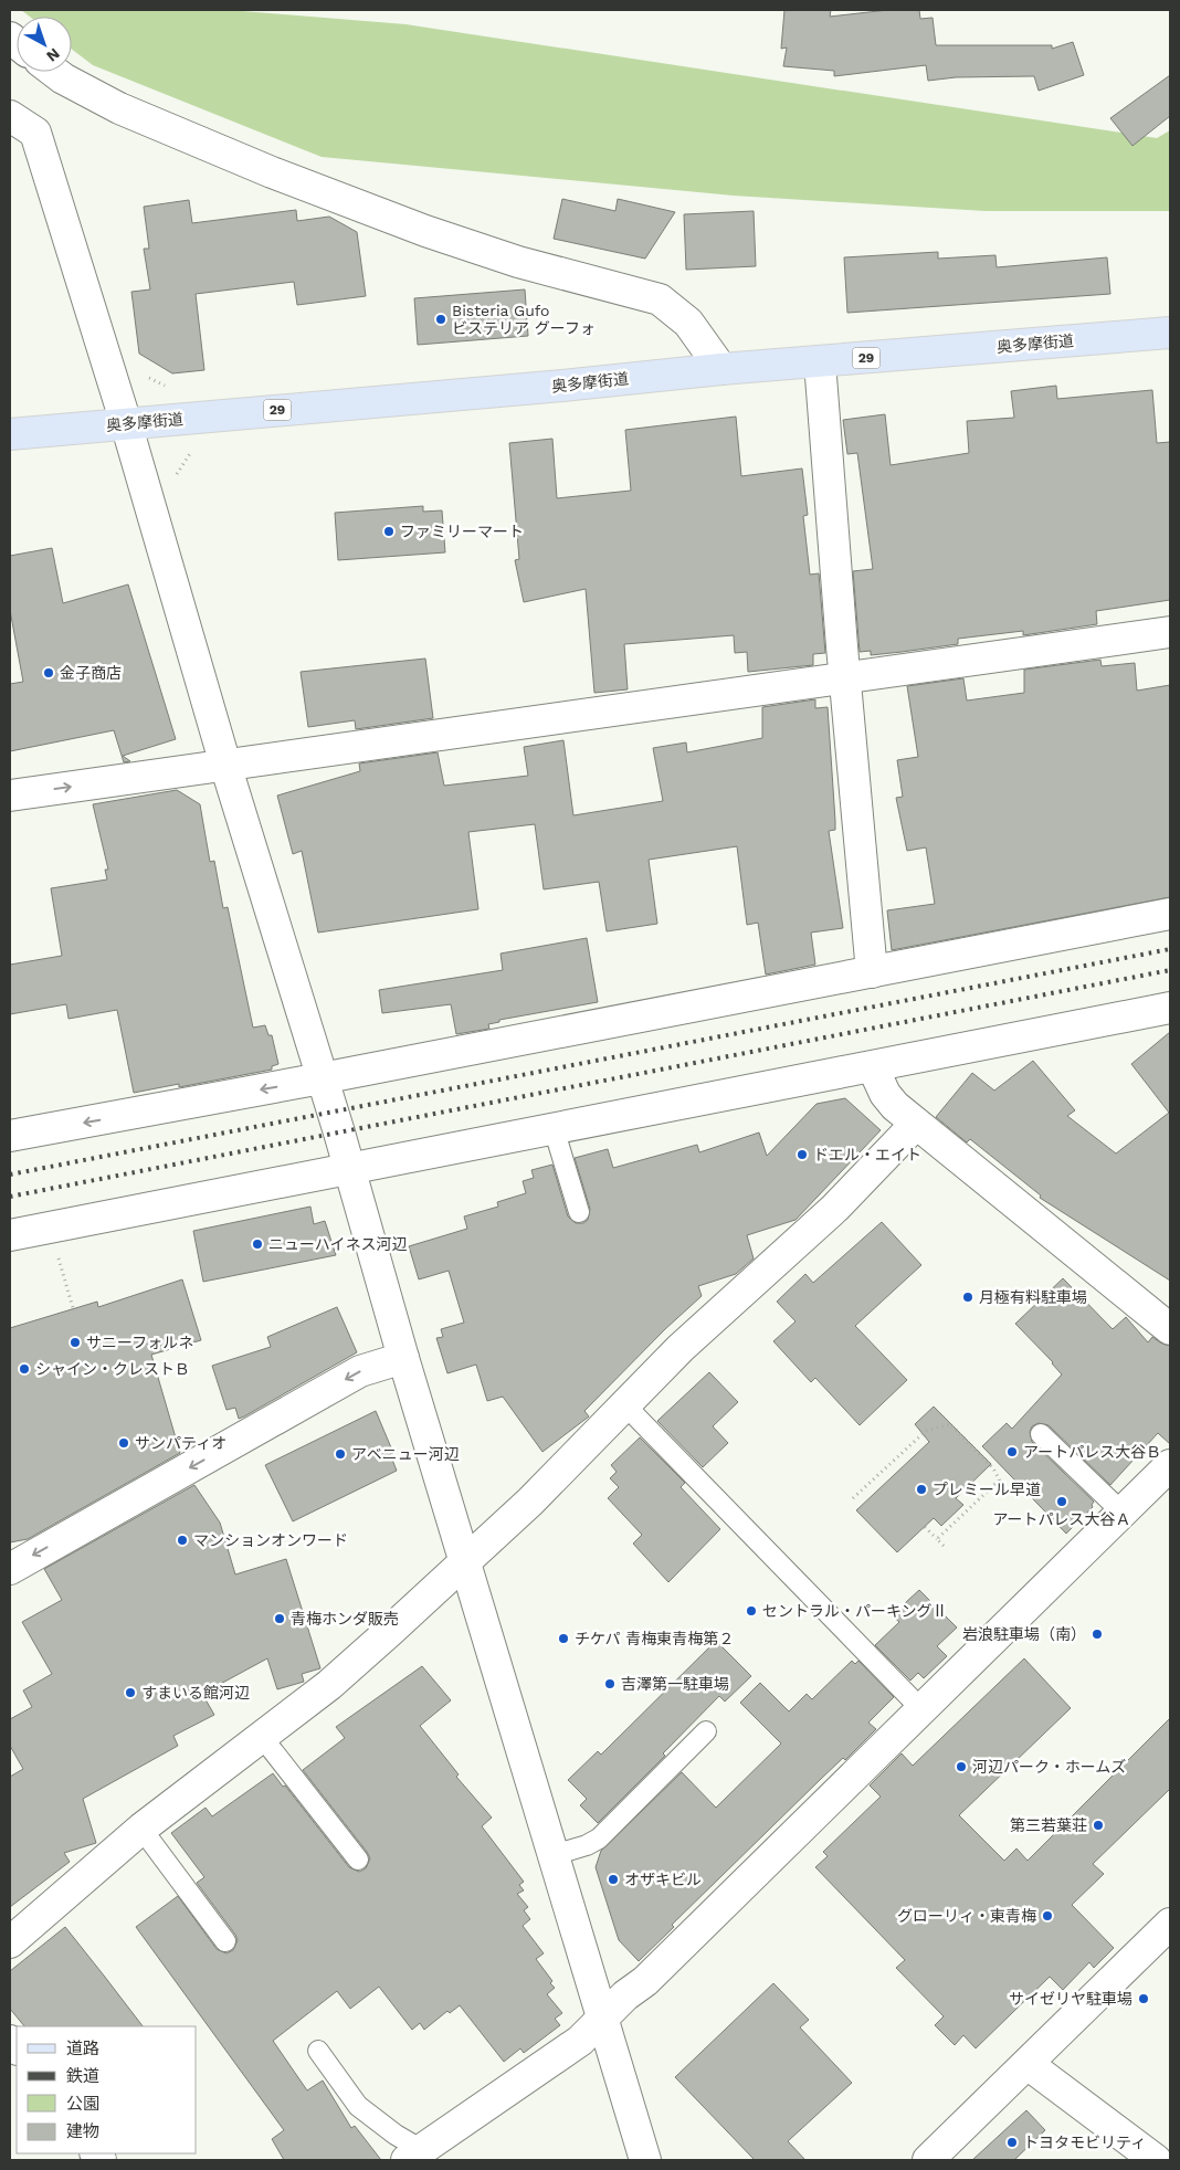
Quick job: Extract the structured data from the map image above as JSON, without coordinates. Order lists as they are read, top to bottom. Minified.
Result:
{"streets":{"main road":["奥多摩街道","29"]},"places":["Bisteria Gufo ビステリア グーフォ","ファミリーマート","金子商店","ドエル・エイト","ニューハイネス河辺","月極有料駐車場","サニーフォルネ","シャイン・クレストＢ","サンパティオ","アートパレス大谷Ｂ","アベニュー河辺","プレミール早道","アートパレス大谷Ａ","マンションオンワード","セントラル・パーキングⅡ","青梅ホンダ販売","岩浪駐車場（南）","チケパ 青梅東青梅第２","吉澤第一駐車場","すまいる館河辺","河辺パーク・ホームズ","第三若葉荘","オザキビル","グローリィ・東青梅","サイゼリヤ駐車場","トヨタモビリティ"],"legend":["道路","鉄道","公園","建物"],"north":"bottom right"}
